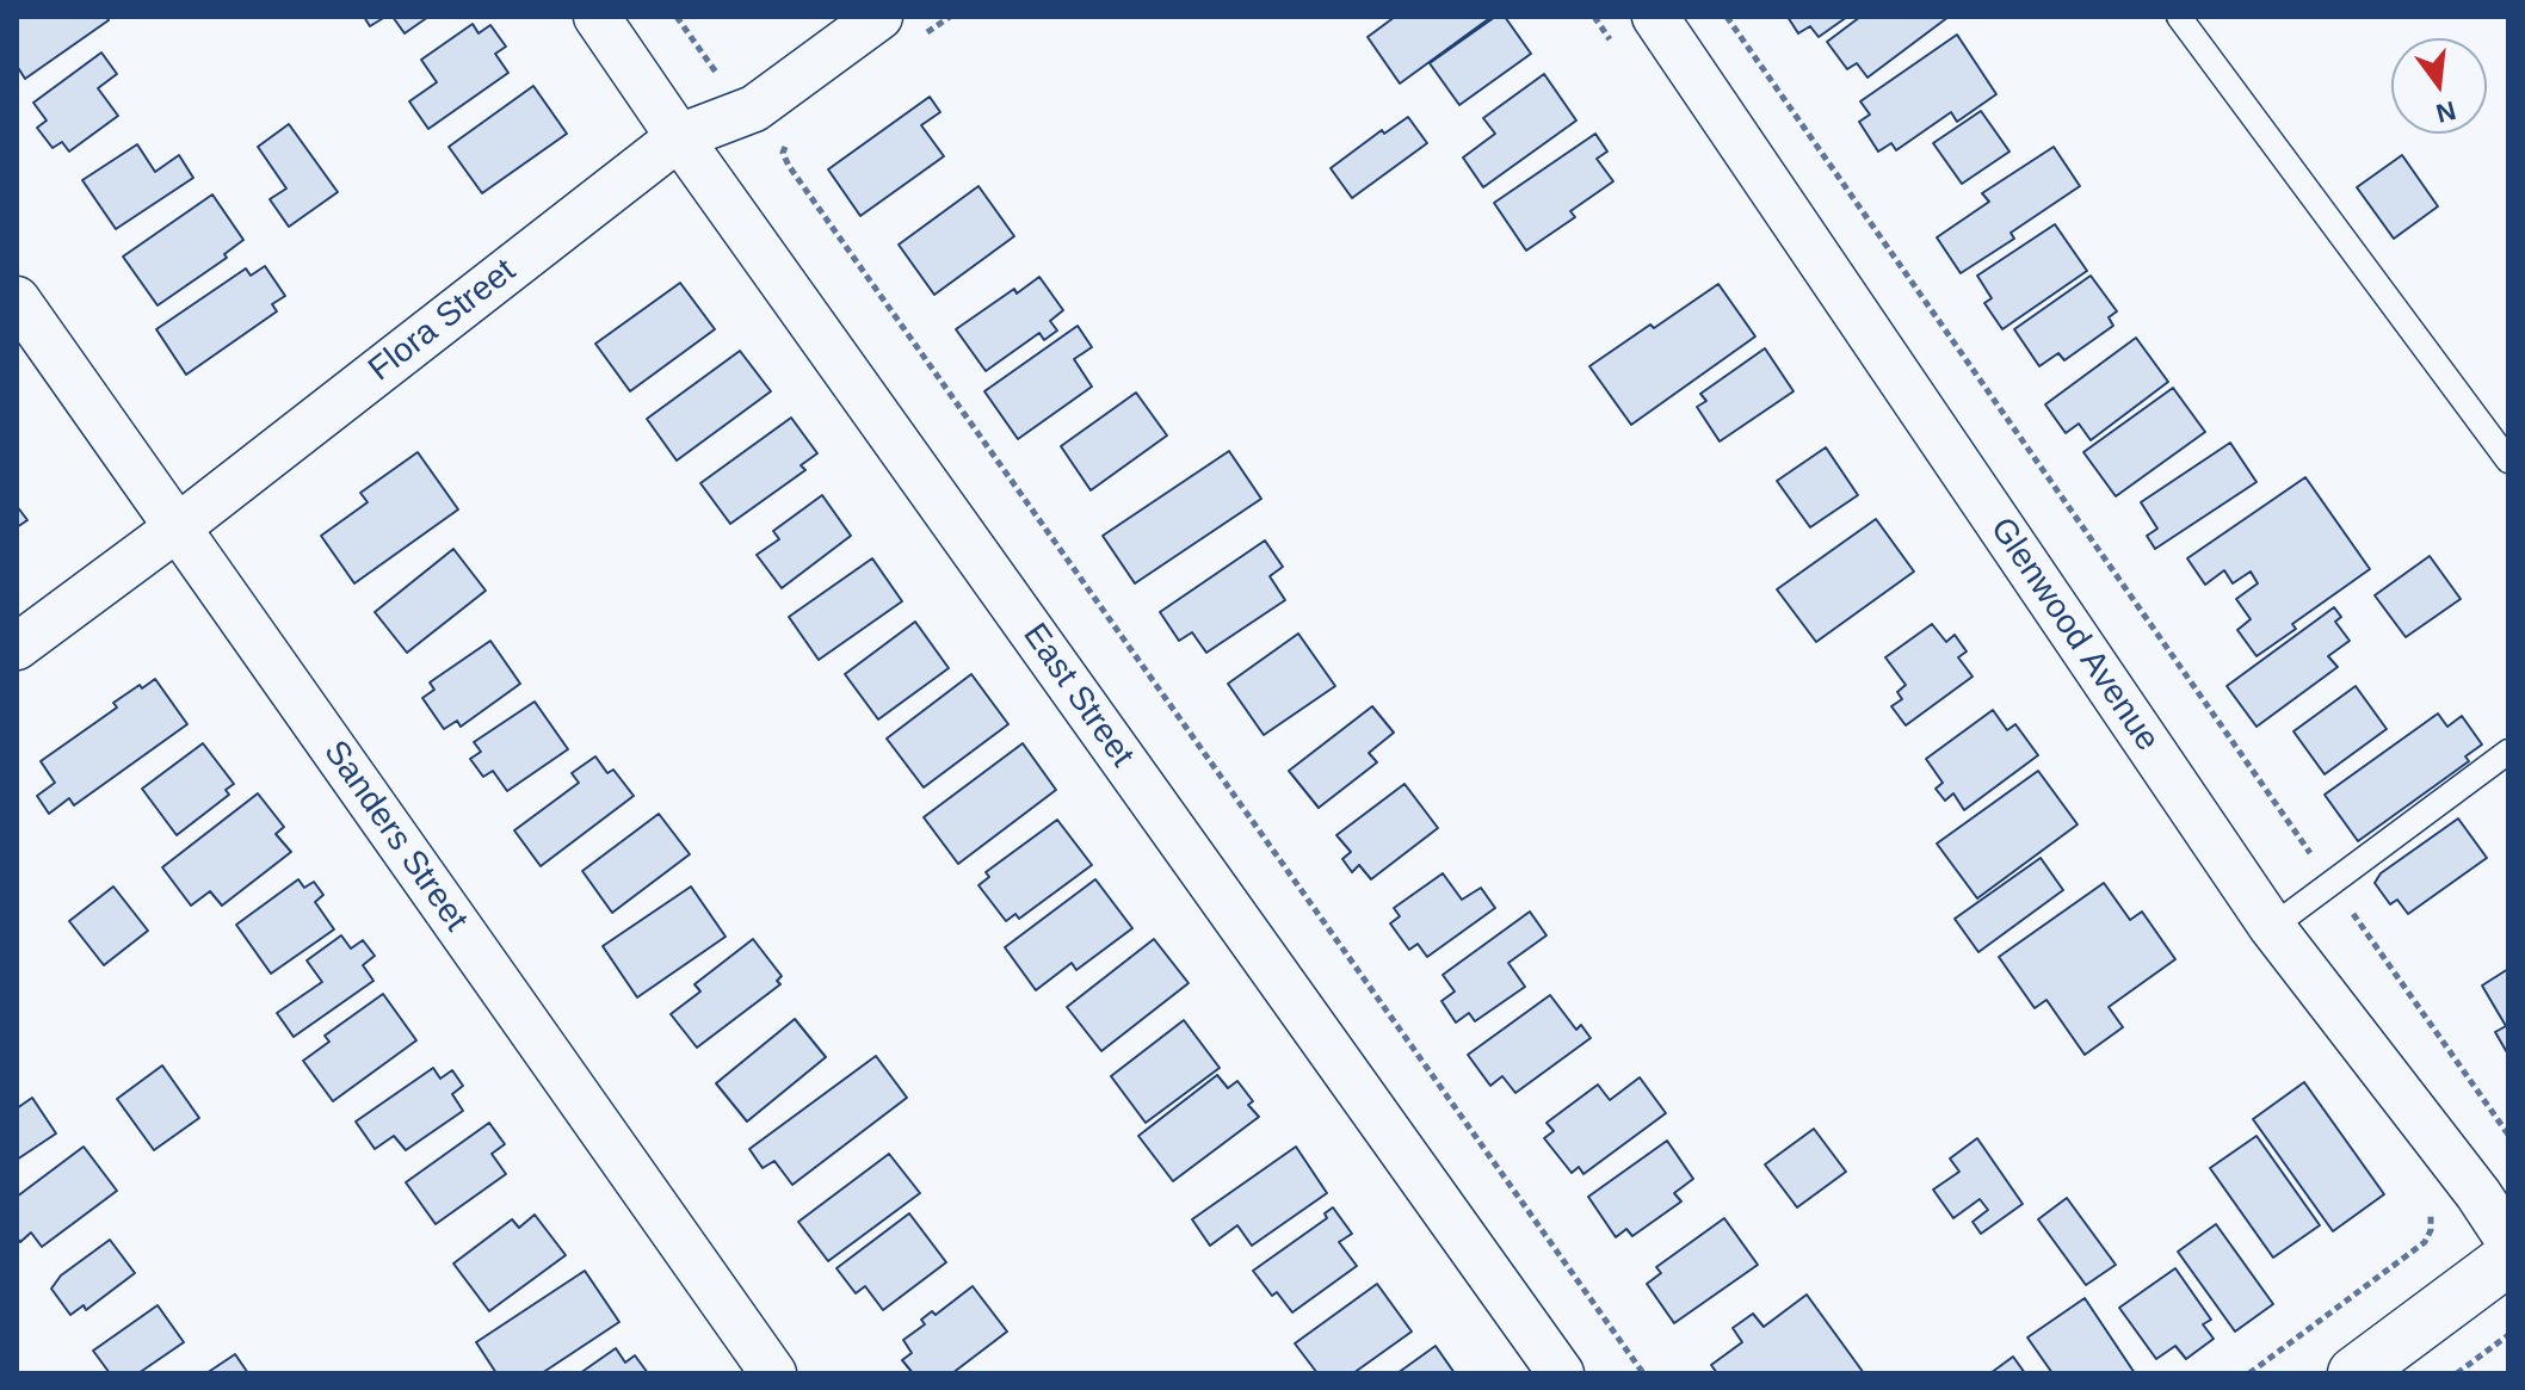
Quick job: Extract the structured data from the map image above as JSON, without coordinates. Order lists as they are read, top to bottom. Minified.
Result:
{"streets":{"street":["Flora Street","Glenwood Avenue","East Street","Sanders Street"]},"crossings":[["Flora Street","East Street"],["Flora Street","Sanders Street"]],"north":"bottom"}
